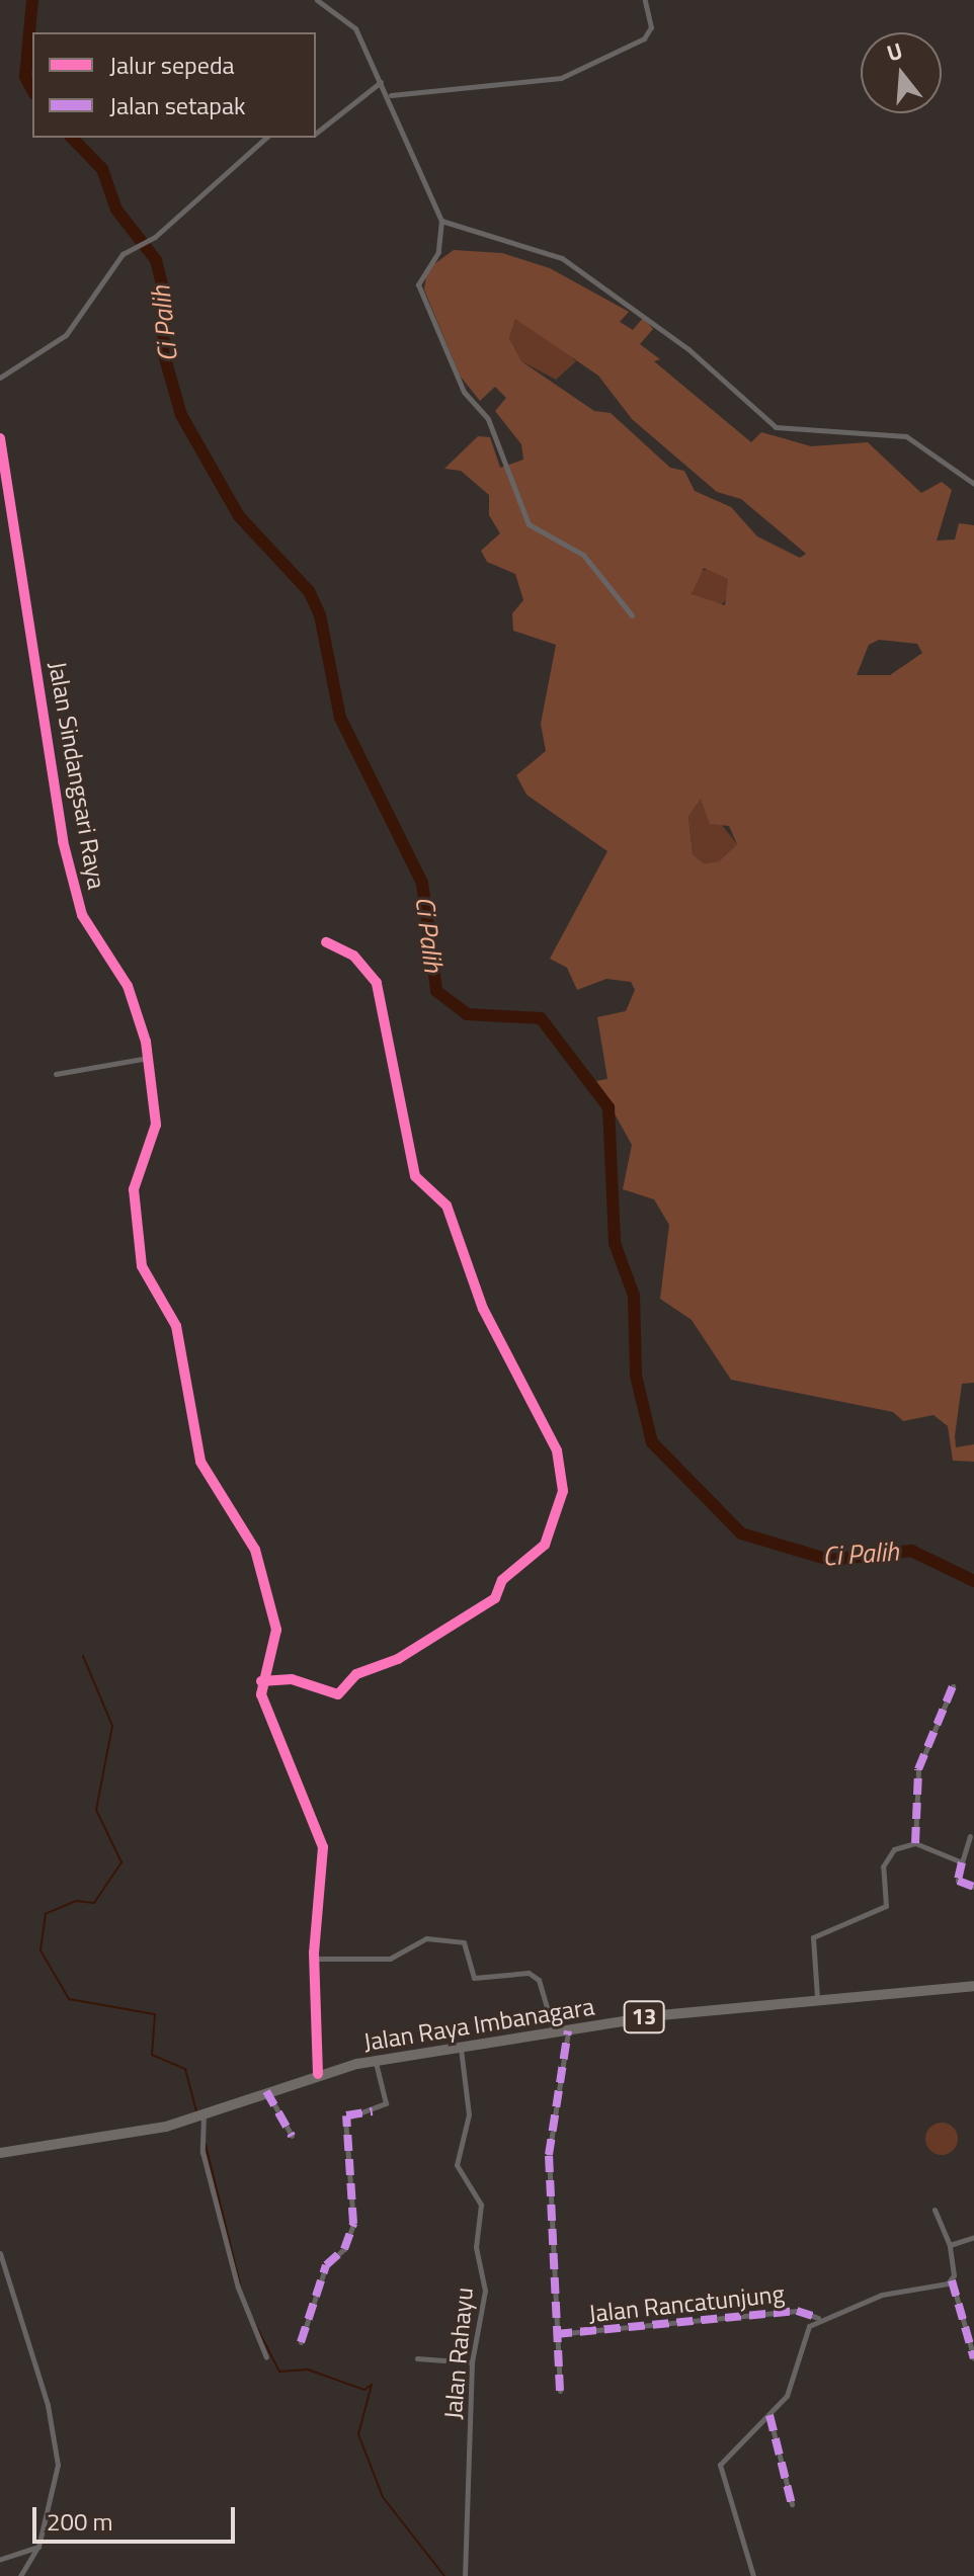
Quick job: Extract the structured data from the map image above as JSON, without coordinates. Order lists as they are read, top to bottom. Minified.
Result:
{"streets":{"highway":["13","Jalan Raya Imbanagara"],"street":["Jalan Sindangsari Raya","Jalan Rancatunjung","Jalan Rahayu"]},"crossings":[["Jalan Raya Imbanagara","Jalan Rahayu"]],"water":["Ci Palih"],"legend":["Jalur sepeda","Jalan setapak"],"scale_bar":"200 m","north":"top"}
